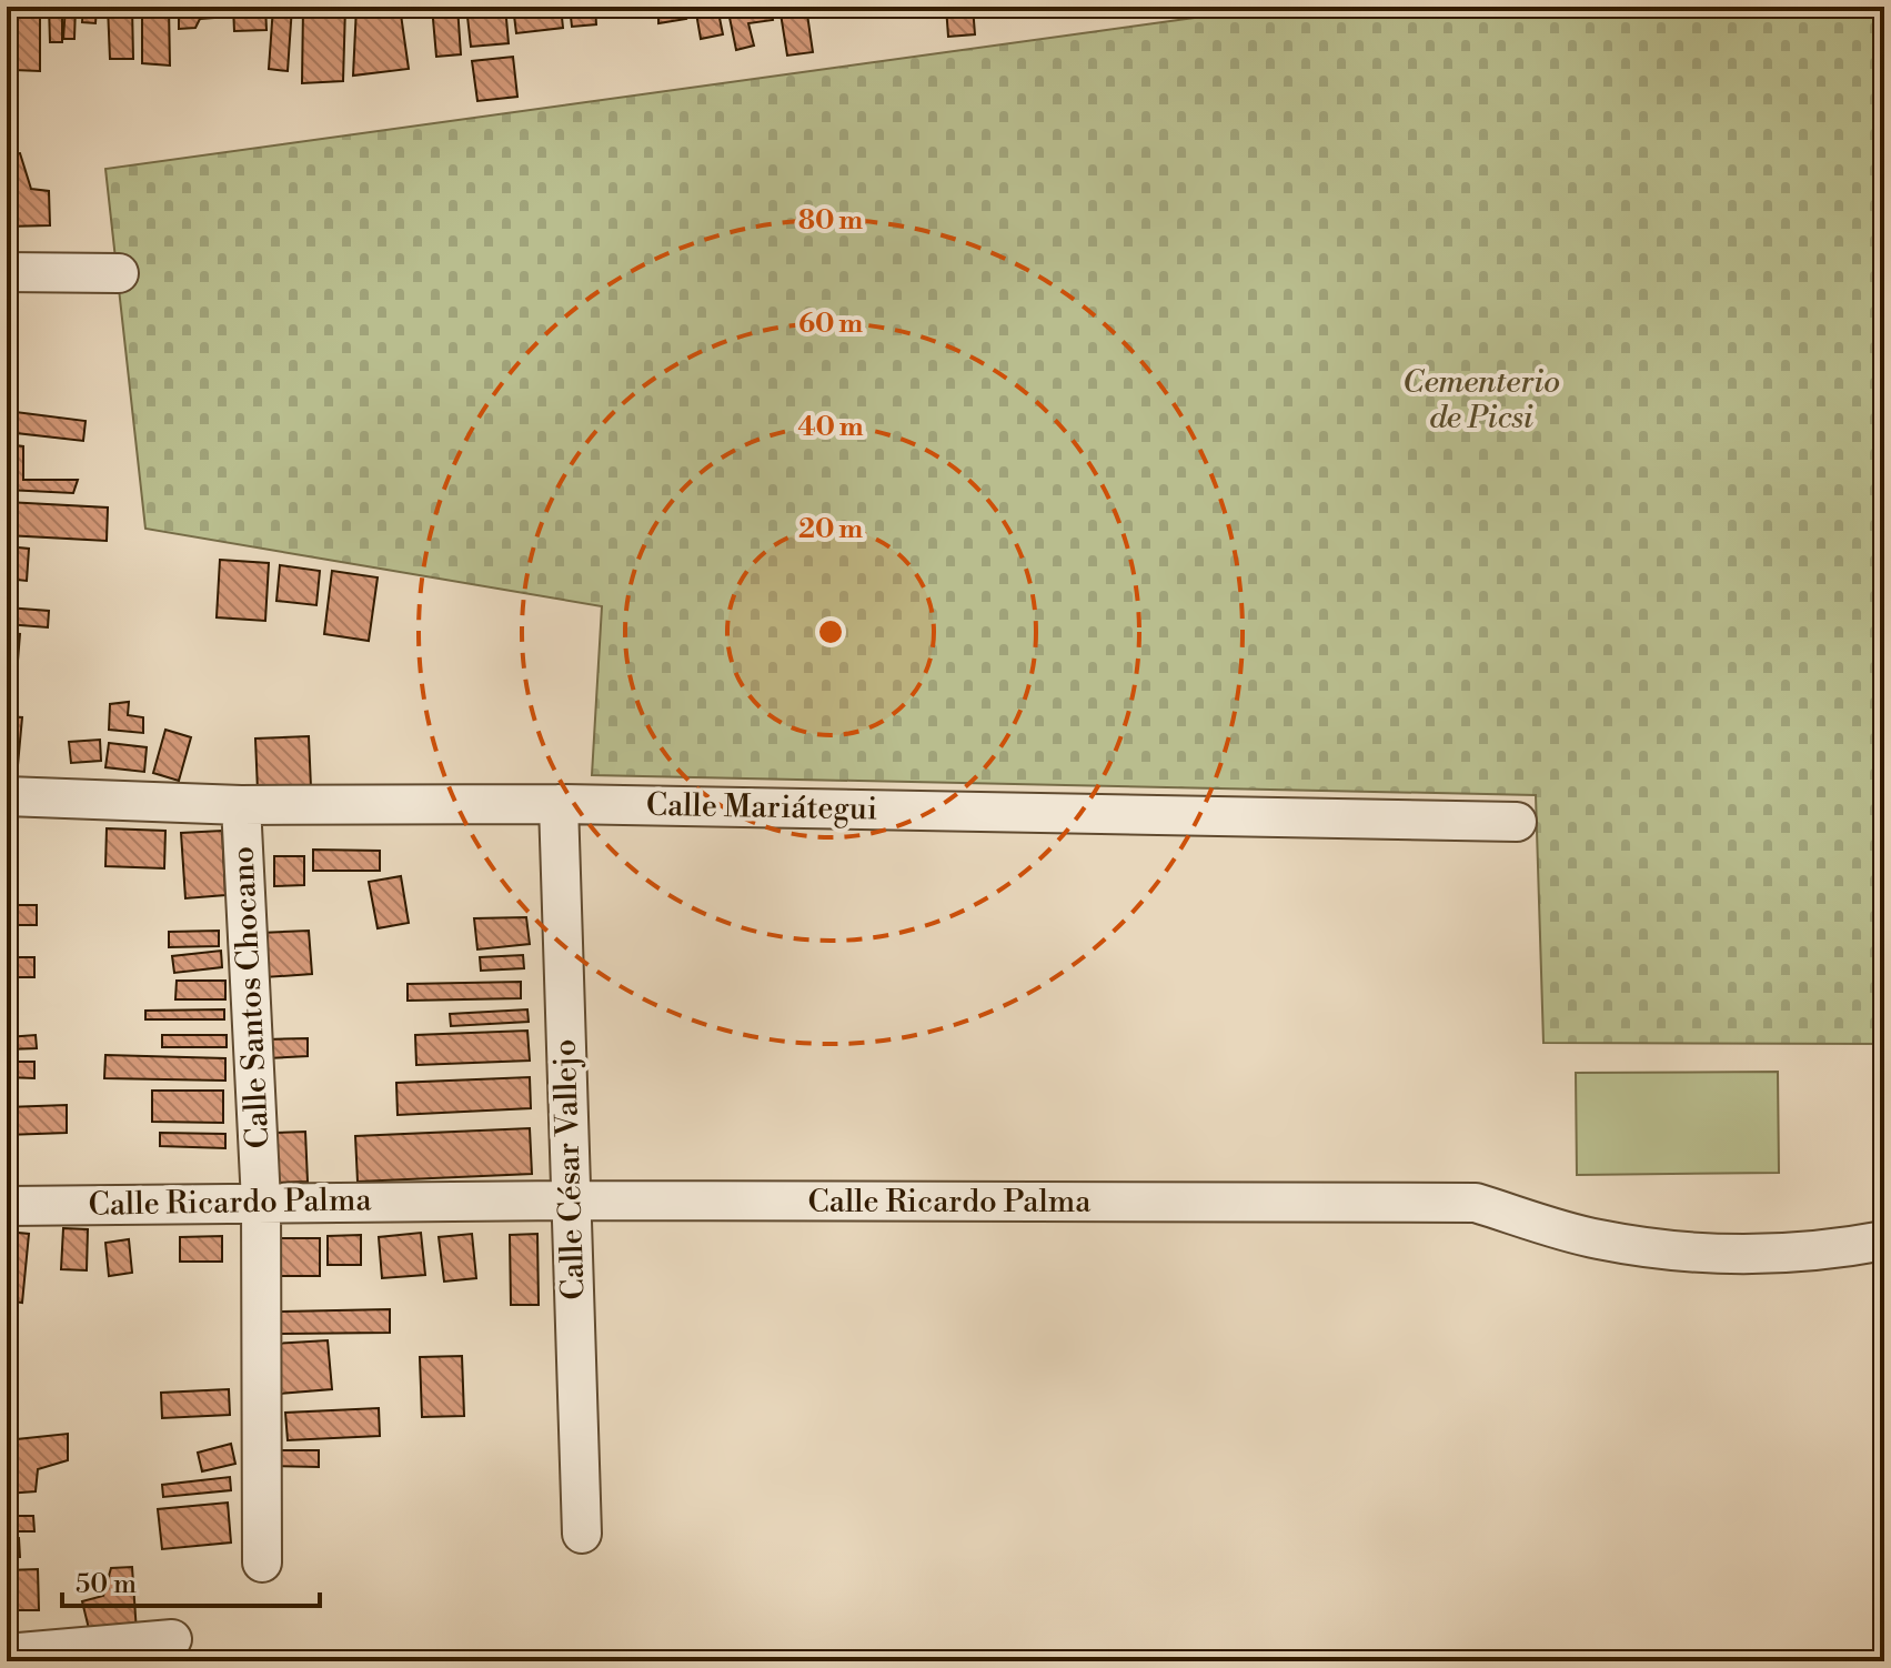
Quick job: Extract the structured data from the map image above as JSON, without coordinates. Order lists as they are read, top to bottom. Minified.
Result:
{"streets":{"street":["Calle Mariátegui","Calle Santos Chocano","Calle César Vallejo","Calle Ricardo Palma"]},"crossings":[["Calle Mariátegui","Calle Santos Chocano"],["Calle Mariátegui","Calle César Vallejo"],["Calle Santos Chocano","Calle Ricardo Palma"],["Calle César Vallejo","Calle Ricardo Palma"]],"parks":["Cementerio de Picsi"],"scale_bar":"50 m","rings":["80 m","60 m","40 m","20 m"]}
